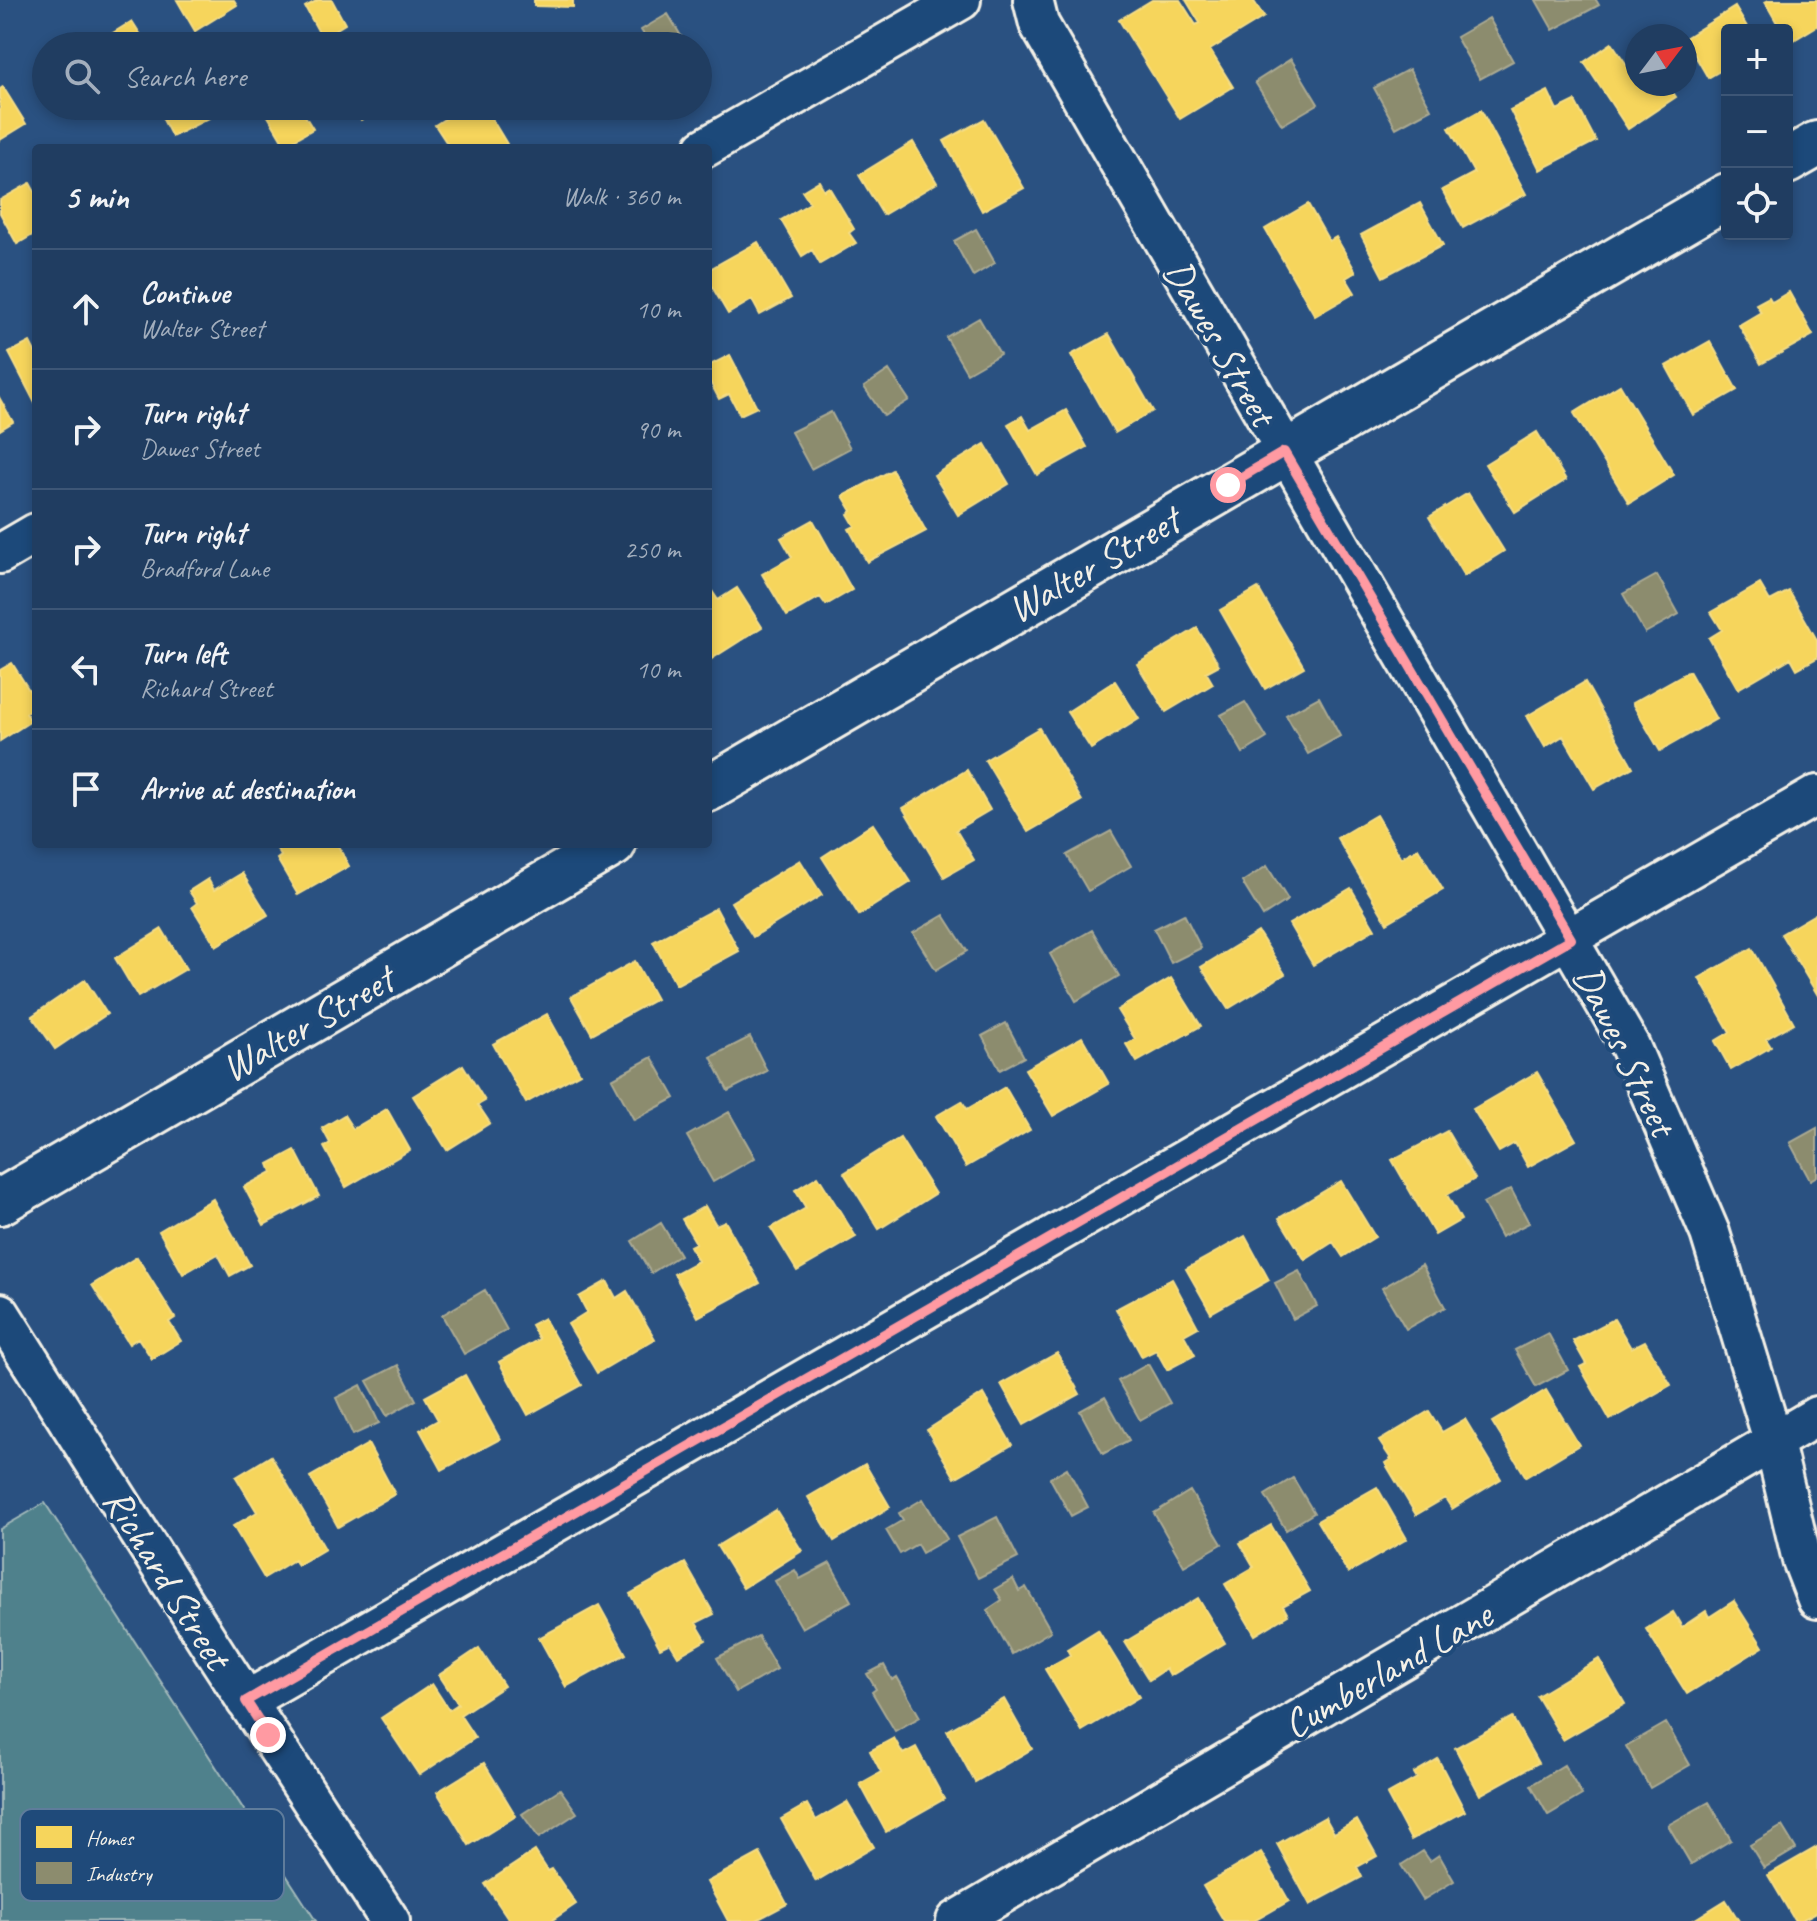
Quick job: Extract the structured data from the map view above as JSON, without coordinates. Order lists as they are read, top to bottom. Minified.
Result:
{"streets":{"street":["Dawes Street","Walter Street","Richard Street","Cumberland Lane"]},"crossings":[["Dawes Street","Walter Street"],["Dawes Street","Cumberland Lane"]],"legend":["Homes","Industry"],"north":"top right","page":{"map_buttons":["+","−"],"search":"Search here","heading":["5 min","Walk · 360 m"],"list":[["Continue","Walter Street","10 m"],["Turn right","Dawes Street","90 m"],["Turn right","Bradford Lane","250 m"],["Turn left","Richard Street","10 m"],"Arrive at destination"]}}
